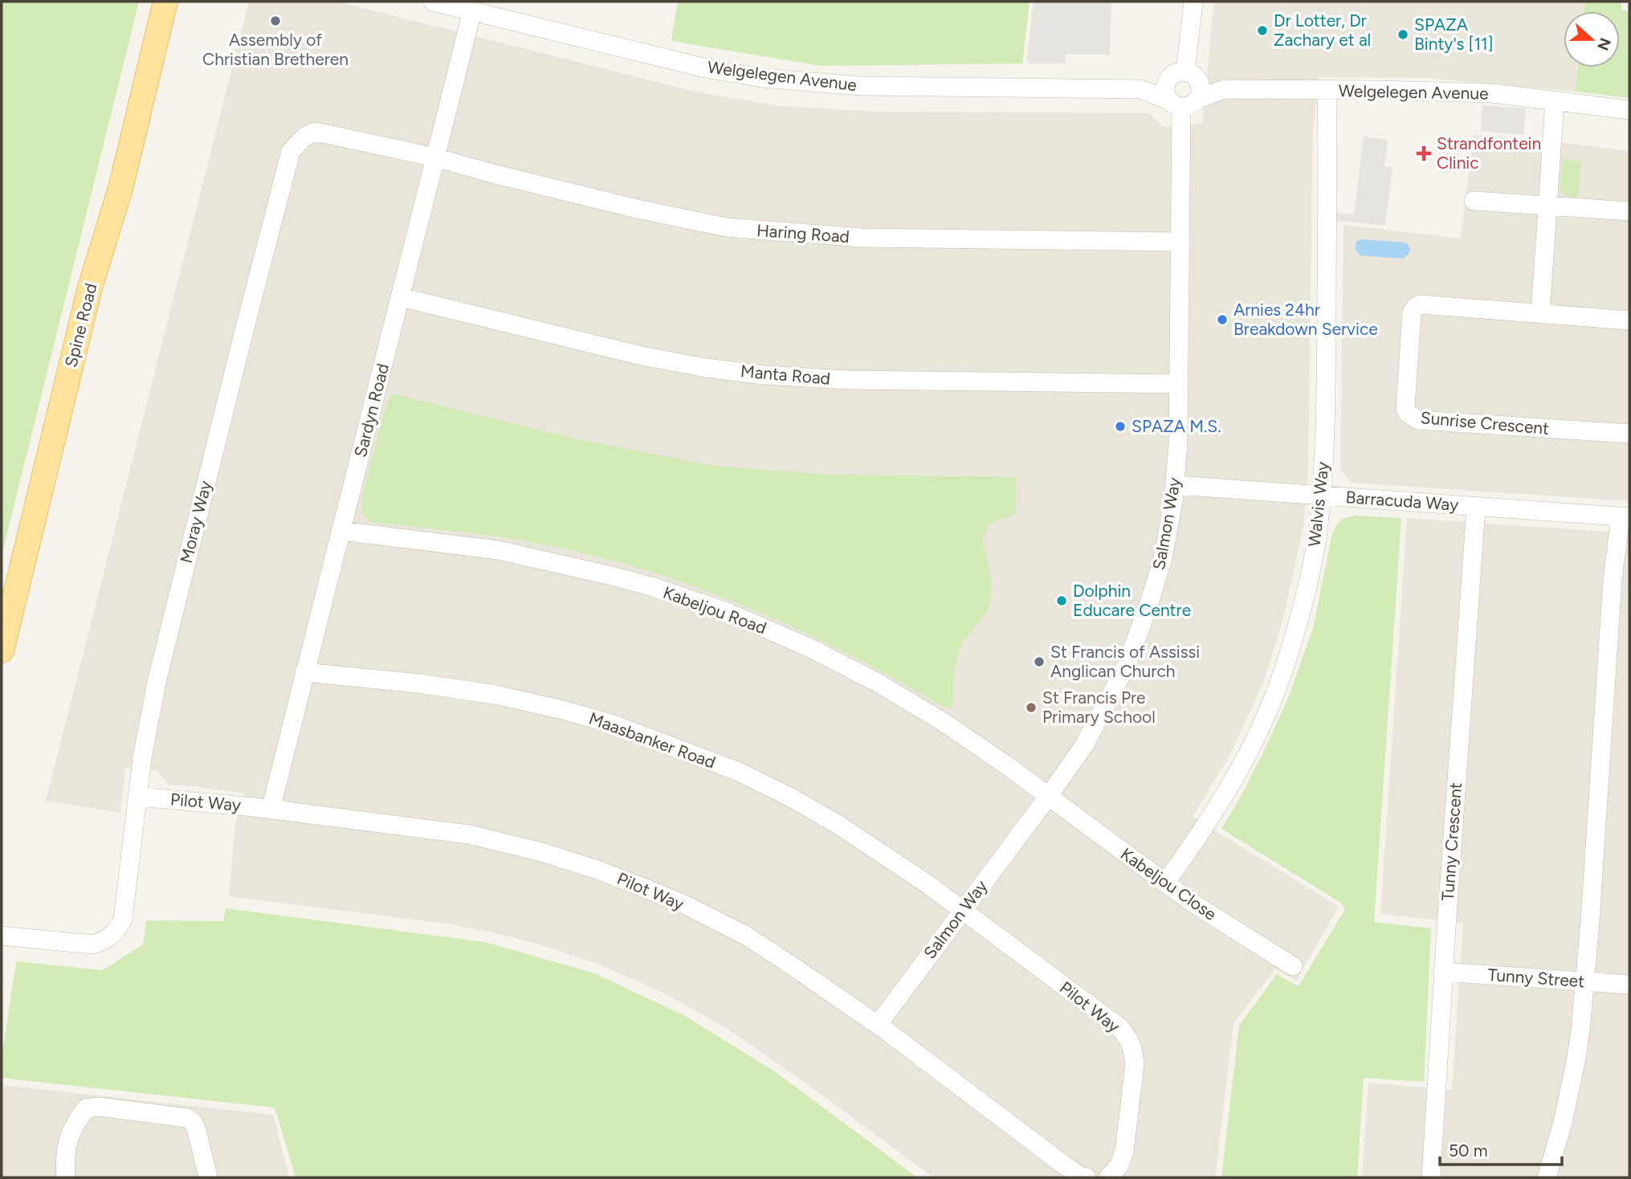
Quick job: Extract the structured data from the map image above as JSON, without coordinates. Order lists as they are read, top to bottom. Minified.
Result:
{"streets":{"main road":["Spine Road"],"street":["Welgelegen Avenue","Haring Road","Manta Road","Sardyn Road","Sunrise Crescent","Barracuda Way","Walvis Way","Moray Way","Salmon Way","Kabeljou Road","Maasbanker Road","Pilot Way","Tunny Crescent","Kabeljou Close","Tunny Street"]},"crossings":[["Welgelegen Avenue","Sardyn Road"],["Welgelegen Avenue","Walvis Way"],["Welgelegen Avenue","Salmon Way"],["Haring Road","Sardyn Road"],["Haring Road","Moray Way"],["Haring Road","Salmon Way"],["Manta Road","Sardyn Road"],["Manta Road","Salmon Way"],["Sardyn Road","Moray Way"],["Sardyn Road","Kabeljou Road"],["Sardyn Road","Maasbanker Road"],["Sardyn Road","Pilot Way"],["Barracuda Way","Walvis Way"],["Barracuda Way","Salmon Way"],["Barracuda Way","Tunny Crescent"],["Walvis Way","Kabeljou Close"],["Moray Way","Pilot Way"],["Salmon Way","Kabeljou Road"],["Salmon Way","Maasbanker Road"],["Salmon Way","Pilot Way"],["Salmon Way","Kabeljou Close"],["Kabeljou Road","Kabeljou Close"],["Maasbanker Road","Pilot Way"],["Tunny Crescent","Tunny Street"]],"places":{"other":["Assembly of Christian Bretheren","Dr Lotter, Dr Zachary et al","SPAZA Binty's [11]","Arnies 24hr Breakdown Service","SPAZA M.S.","Dolphin Educare Centre","St Francis of Assissi Anglican Church","St Francis Pre Primary School"],"health":["Strandfontein Clinic"]},"scale_bar":"50 m","north":"right"}
